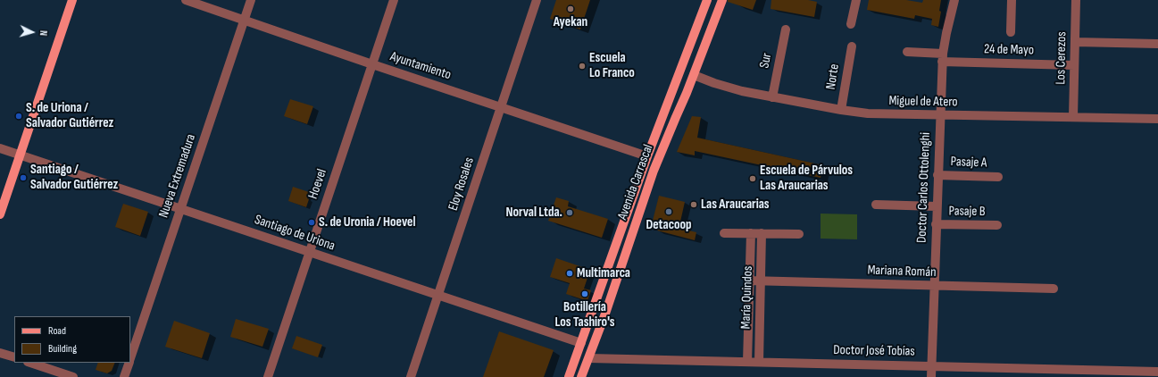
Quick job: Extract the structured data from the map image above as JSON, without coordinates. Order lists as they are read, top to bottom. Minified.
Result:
{"streets":{"main road":["Avenida Carrascal"],"street":["24 de Mayo","Los Cerezos","Sur","Ayuntamiento","Norte","Miguel de Atero","Pasaje A","Nueva Extremadura","Hoevel","Eloy Rosales","Doctor Carlos Ottolenghi","Pasaje B","Santiago de Uriona","Mariana Román","María Quindos","Doctor José Tobías"]},"crossings":[["24 de Mayo","Los Cerezos"],["24 de Mayo","Doctor Carlos Ottolenghi"],["Los Cerezos","Miguel de Atero"],["Sur","Miguel de Atero"],["Ayuntamiento","Nueva Extremadura"],["Ayuntamiento","Avenida Carrascal"],["Ayuntamiento","Hoevel"],["Ayuntamiento","Eloy Rosales"],["Norte","Miguel de Atero"],["Miguel de Atero","Avenida Carrascal"],["Miguel de Atero","Doctor Carlos Ottolenghi"],["Pasaje A","Doctor Carlos Ottolenghi"],["Nueva Extremadura","Santiago de Uriona"],["Avenida Carrascal","Santiago de Uriona"],["Avenida Carrascal","Doctor José Tobías"],["Hoevel","Santiago de Uriona"],["Eloy Rosales","Santiago de Uriona"],["Doctor Carlos Ottolenghi","Pasaje B"],["Doctor Carlos Ottolenghi","Mariana Román"],["Doctor Carlos Ottolenghi","Doctor José Tobías"],["Mariana Román","María Quindos"],["María Quindos","Doctor José Tobías"]],"places":["Ayekan","Escuela Lo Franco","S. de Uriona / Salvador Gutiérrez","Santiago / Salvador Gutiérrez","Escuela de Párvulos Las Araucarias","Las Araucarias","Detacoop","Norval Ltda.","S. de Uronia / Hoevel","Multimarca","Botillería Los Tashiro's"],"legend":["Road","Building"],"north":"right"}
